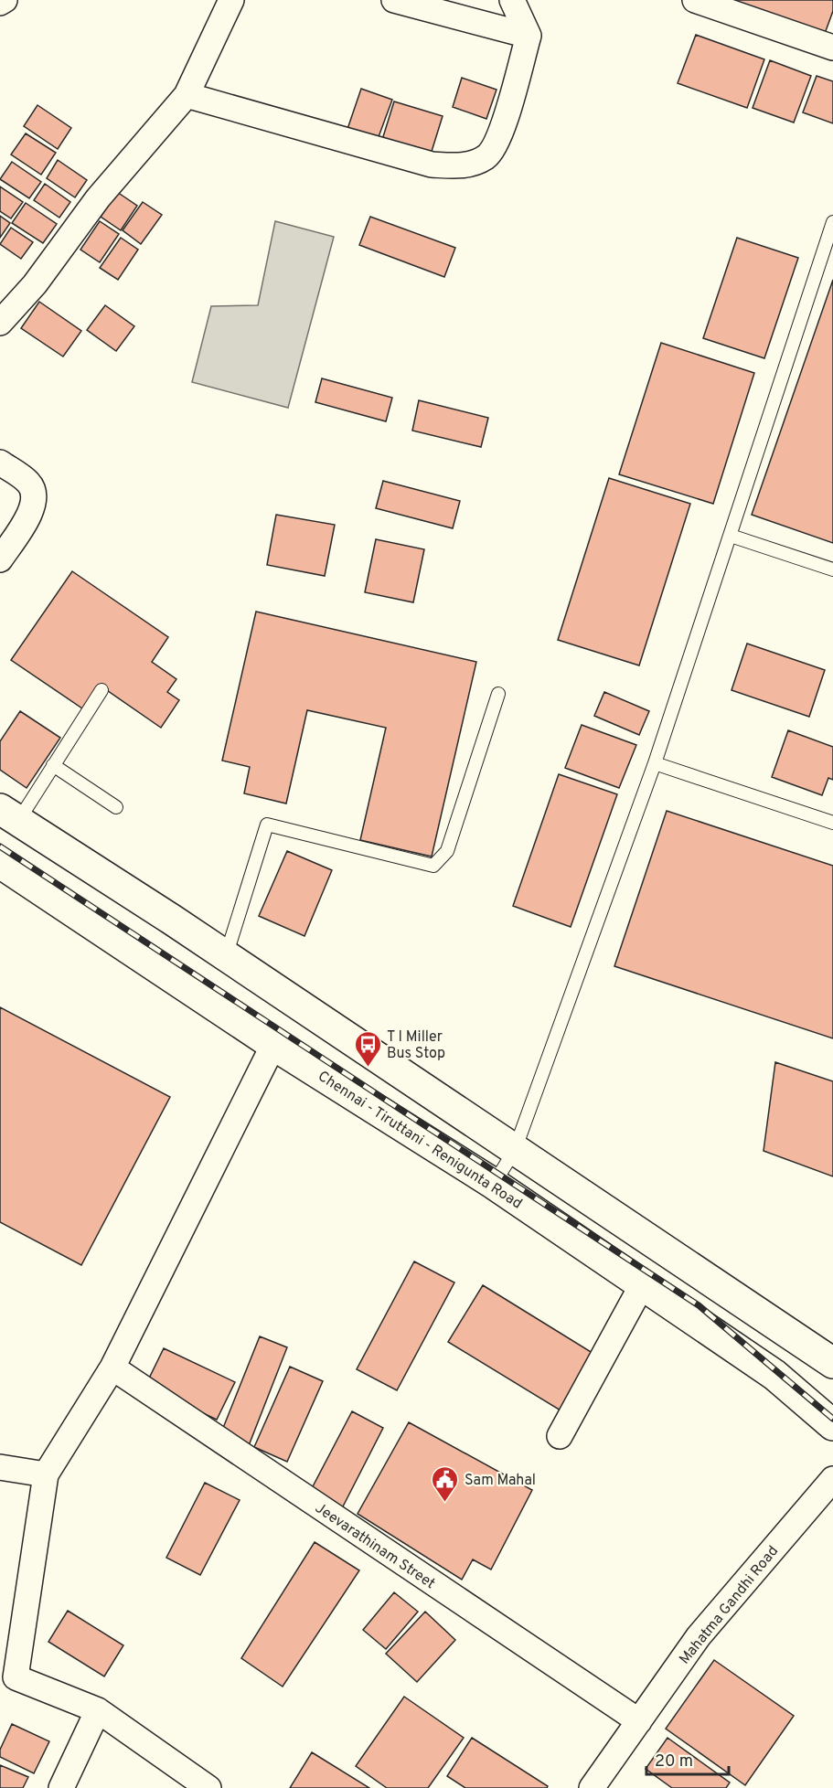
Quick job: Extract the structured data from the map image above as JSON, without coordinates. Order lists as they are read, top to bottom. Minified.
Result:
{"streets":{"highway":["Chennai - Tiruttani - Renigunta Road"],"street":["Jeevarathinam Street","Mahatma Gandhi Road"]},"crossings":[["Jeevarathinam Street","Mahatma Gandhi Road"]],"places":{"bus stop":["T I Miller Bus Stop"],"public building":["Sam Mahal"]},"scale_bar":"20 m"}
